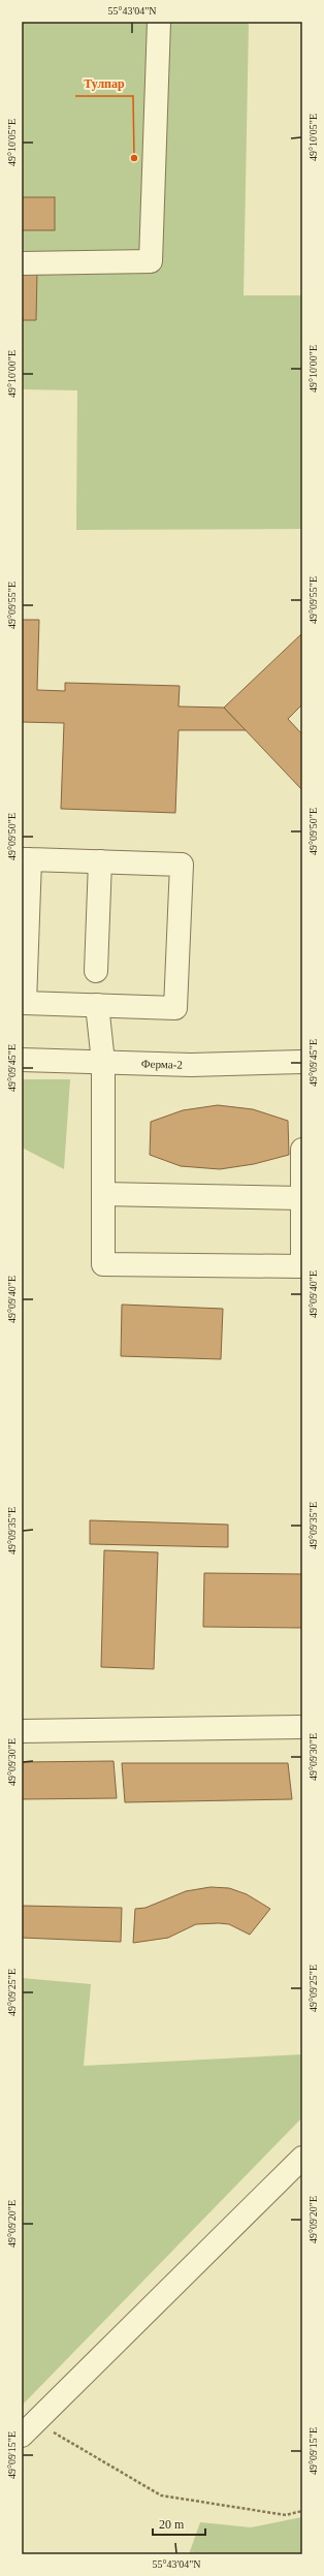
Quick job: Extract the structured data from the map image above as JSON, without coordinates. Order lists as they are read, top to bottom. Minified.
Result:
{"streets":{"street":["Ферма-2"]},"places":["Тулпар"],"scale_bar":"20 m","coordinates":["55°43'04\"N","49°10'05\"E","49°10'00\"E","49°09'55\"E","49°09'50\"E","49°09'45\"E","49°09'40\"E","49°09'35\"E","49°09'30\"E","49°09'25\"E","49°09'20\"E","49°09'15\"E"]}
